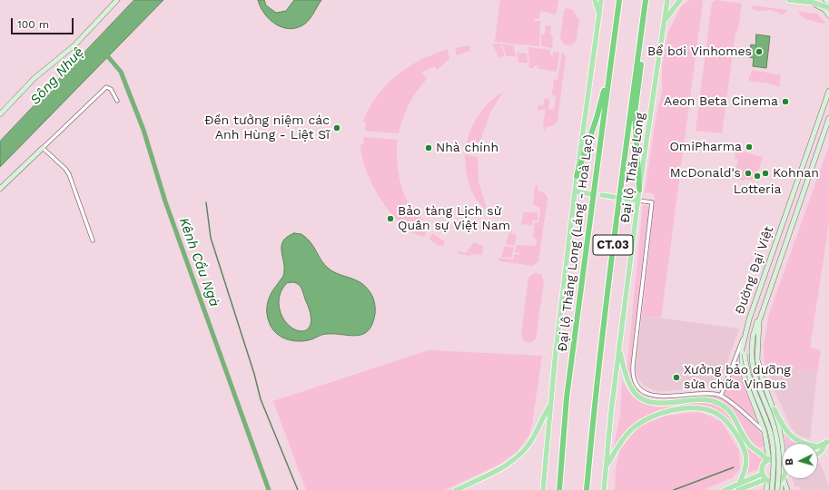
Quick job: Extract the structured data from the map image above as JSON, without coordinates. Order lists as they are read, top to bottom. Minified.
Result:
{"streets":{"highway":["Đại lộ Thăng Long (Láng - Hoà Lạc)","CT.03"],"main road":["Đại lộ Thăng Long"],"street":["Đường Đại Việt"]},"water":["Sông Nhuệ","Kênh Cầu Ngà"],"places":["Bể bơi Vinhomes","Aeon Beta Cinema","Đền tưởng niệm các Anh Hùng - Liệt Sĩ","OmiPharma","Nhà chính","McDonald's","Kohnan","Lotteria","Bảo tàng Lịch sử Quân sự Việt Nam","Xưởng bảo dưỡng sửa chữa VinBus"],"scale_bar":"100 m","north":"left"}
